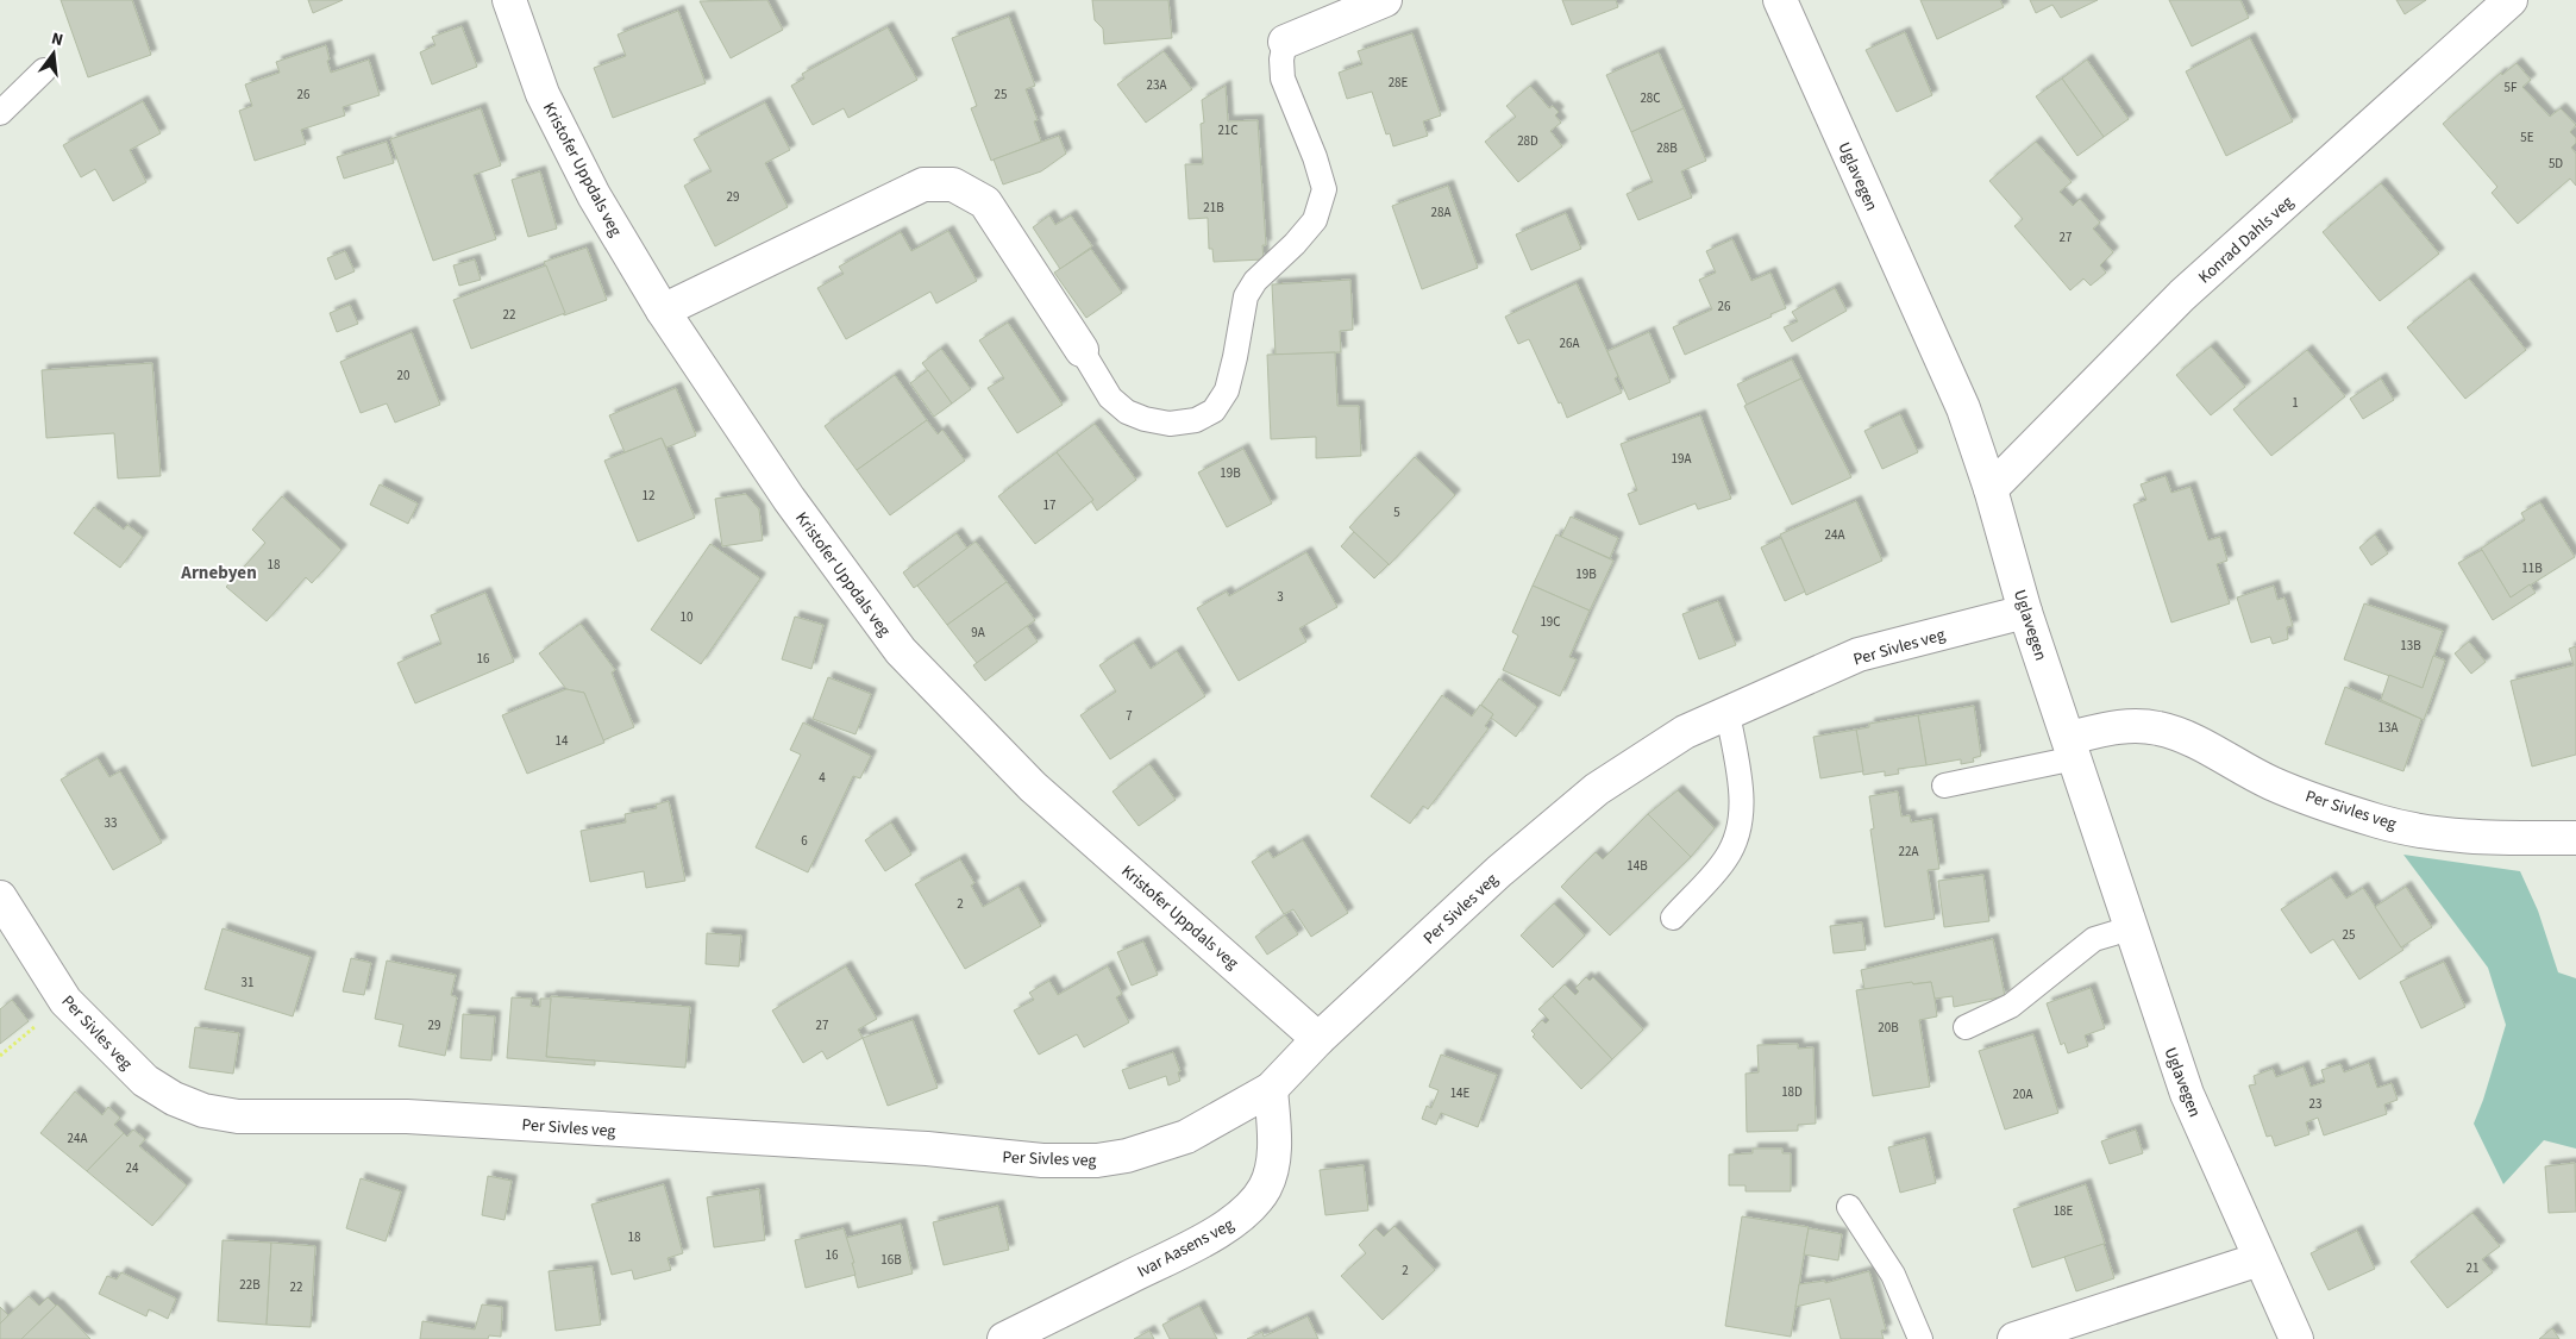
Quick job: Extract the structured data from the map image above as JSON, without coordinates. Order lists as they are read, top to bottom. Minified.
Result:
{"streets":{"street":["Kristofer Uppdals veg","Uglavegen","Konrad Dahls veg","Per Sivles veg","Ivar Aasens veg"]},"crossings":[["Kristofer Uppdals veg","Per Sivles veg"],["Uglavegen","Konrad Dahls veg"],["Uglavegen","Per Sivles veg"],["Per Sivles veg","Ivar Aasens veg"]],"districts":["Arnebyen"],"house_numbers":["28E","23A","5F","26","25","28C","21C","5E","28D","28B","5D","29","21B","28A","27","26","22","26A","20","1","19A","19B","12","17","5","24A","18","11B","19B","3","10","19C","9A","13B","16","7","13A","14","4","33","6","22A","14B","2","25","31","29","27","20B","18D","14E","20A","23","24A","24","18E","18","16","16B","21","2","22B","22"],"north":"top"}
